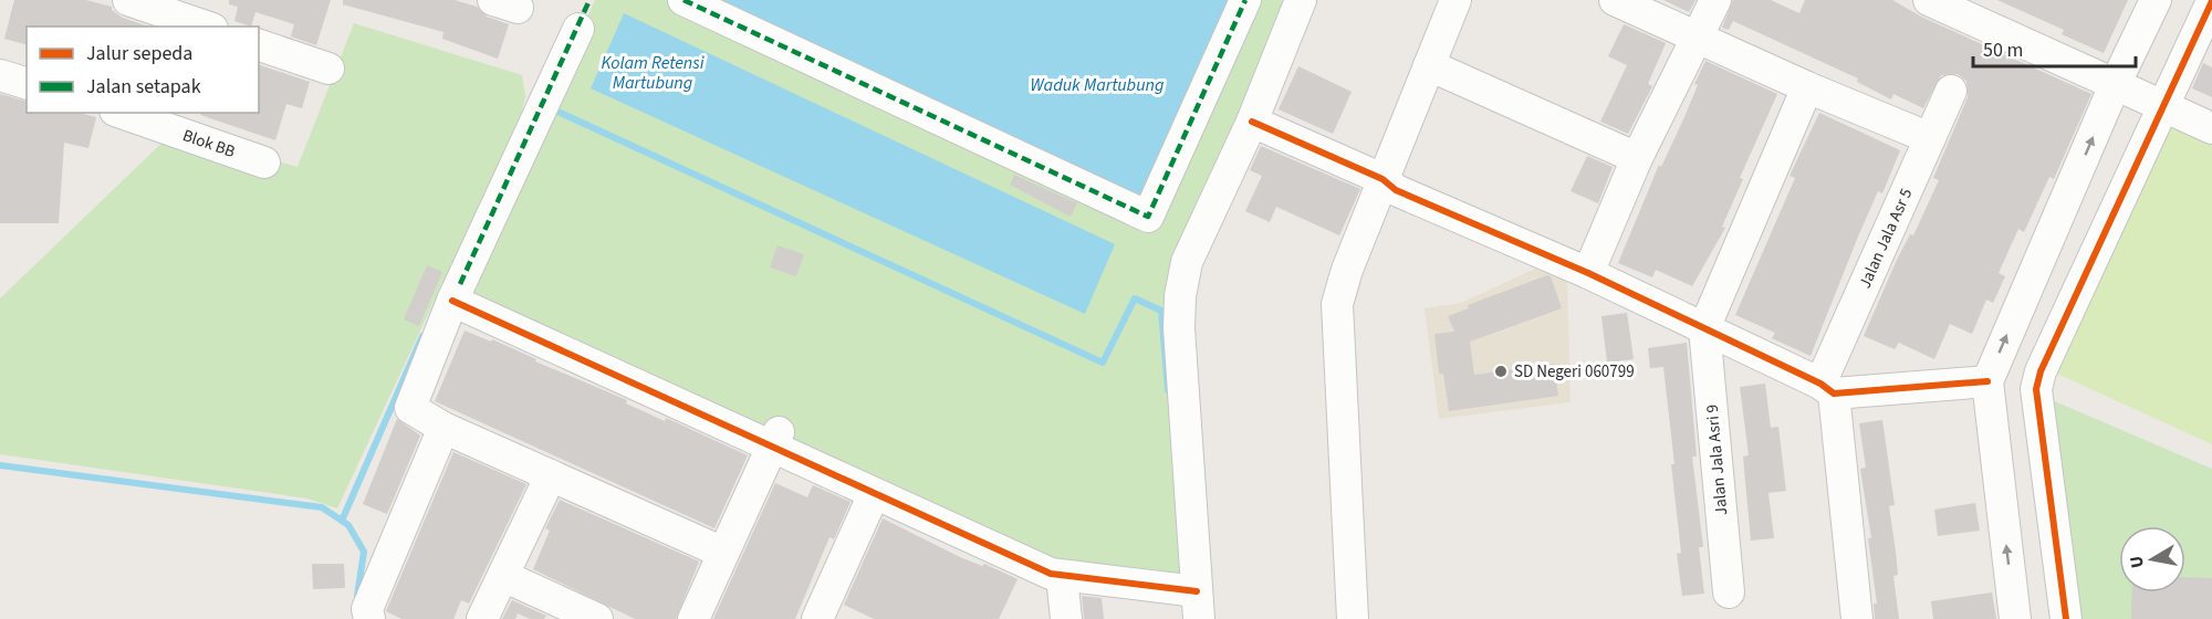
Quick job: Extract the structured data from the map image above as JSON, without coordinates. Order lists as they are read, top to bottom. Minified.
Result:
{"streets":{"street":["Blok BB","Jalan Jala Asr 5","Jalan Jala Asri 9"]},"water":["Kolam Retensi Martubung","Waduk Martubung"],"places":["SD Negeri 060799"],"legend":["Jalur sepeda","Jalan setapak"],"scale_bar":"50 m","north":"left"}
